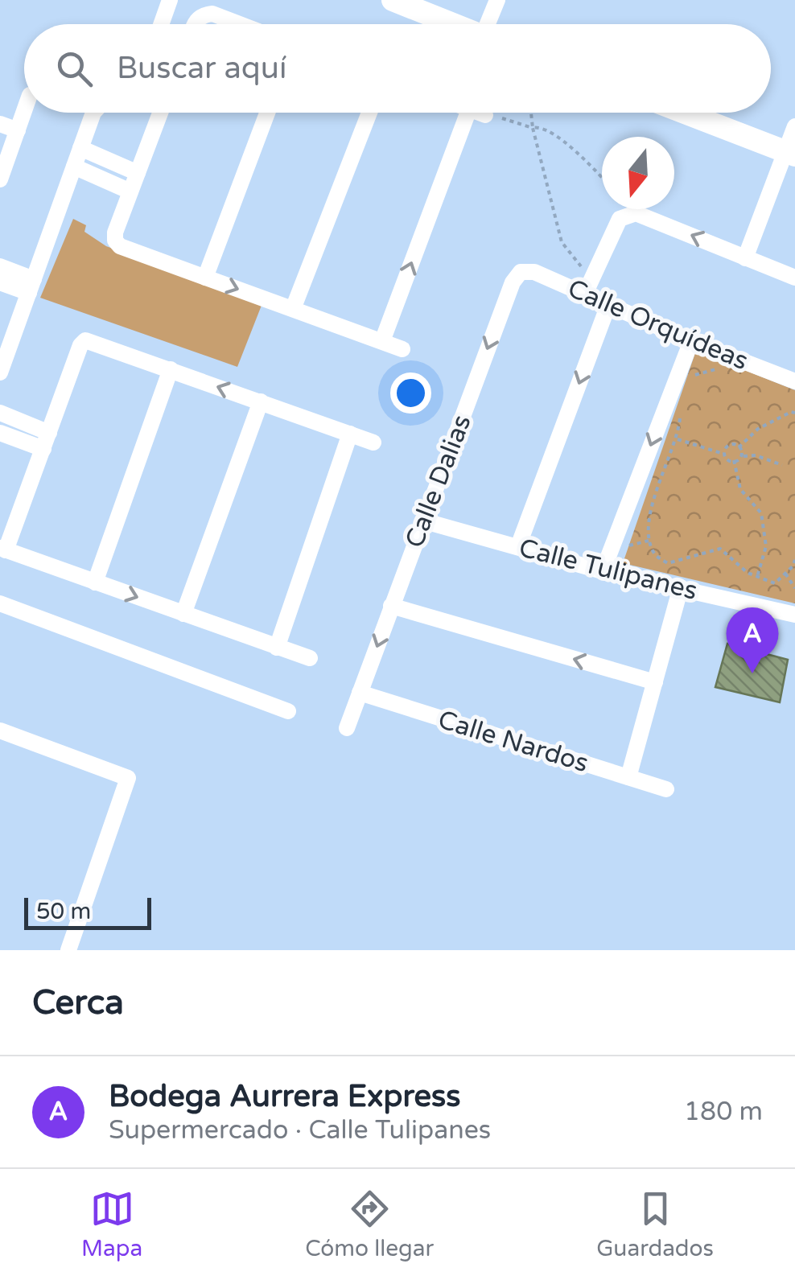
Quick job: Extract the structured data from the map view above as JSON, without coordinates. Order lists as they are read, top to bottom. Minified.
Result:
{"streets":{"street":["Calle Orquídeas","Calle Dalias","Calle Tulipanes","Calle Nardos"]},"crossings":[["Calle Orquídeas","Calle Dalias"],["Calle Dalias","Calle Tulipanes"],["Calle Dalias","Calle Nardos"]],"scale_bar":"50 m","north":"bottom","page":{"search":"Buscar aquí","pins":"A","scale":"50 m","heading":"Cerca","list":[{"mark":"A","name":"Bodega Aurrera Express","note":"Supermercado · Calle Tulipanes","value":"180 m"}],"nav":["Mapa","Cómo llegar","Guardados"]}}
